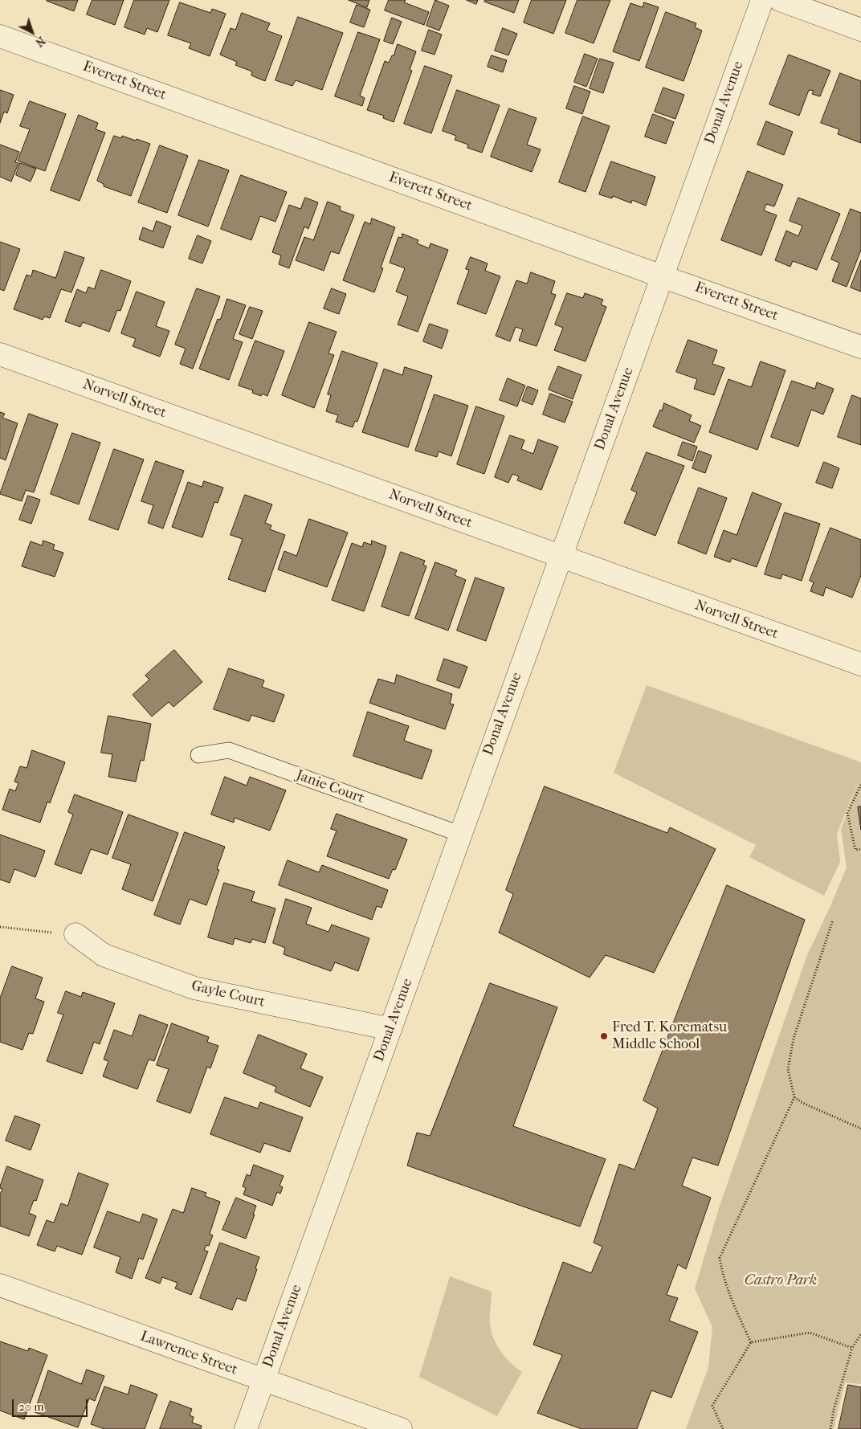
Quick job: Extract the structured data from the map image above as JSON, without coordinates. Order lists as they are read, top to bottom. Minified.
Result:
{"streets":{"street":["Everett Street","Donal Avenue","Norvell Street","Gayle Court","Lawrence Street"],"lane":["Janie Court"]},"crossings":[["Everett Street","Donal Avenue"],["Donal Avenue","Norvell Street"],["Donal Avenue","Janie Court"],["Donal Avenue","Gayle Court"],["Donal Avenue","Lawrence Street"]],"parks":["Castro Park"],"places":["Fred T. Korematsu Middle School"],"scale_bar":"20 m","north":"bottom right"}
